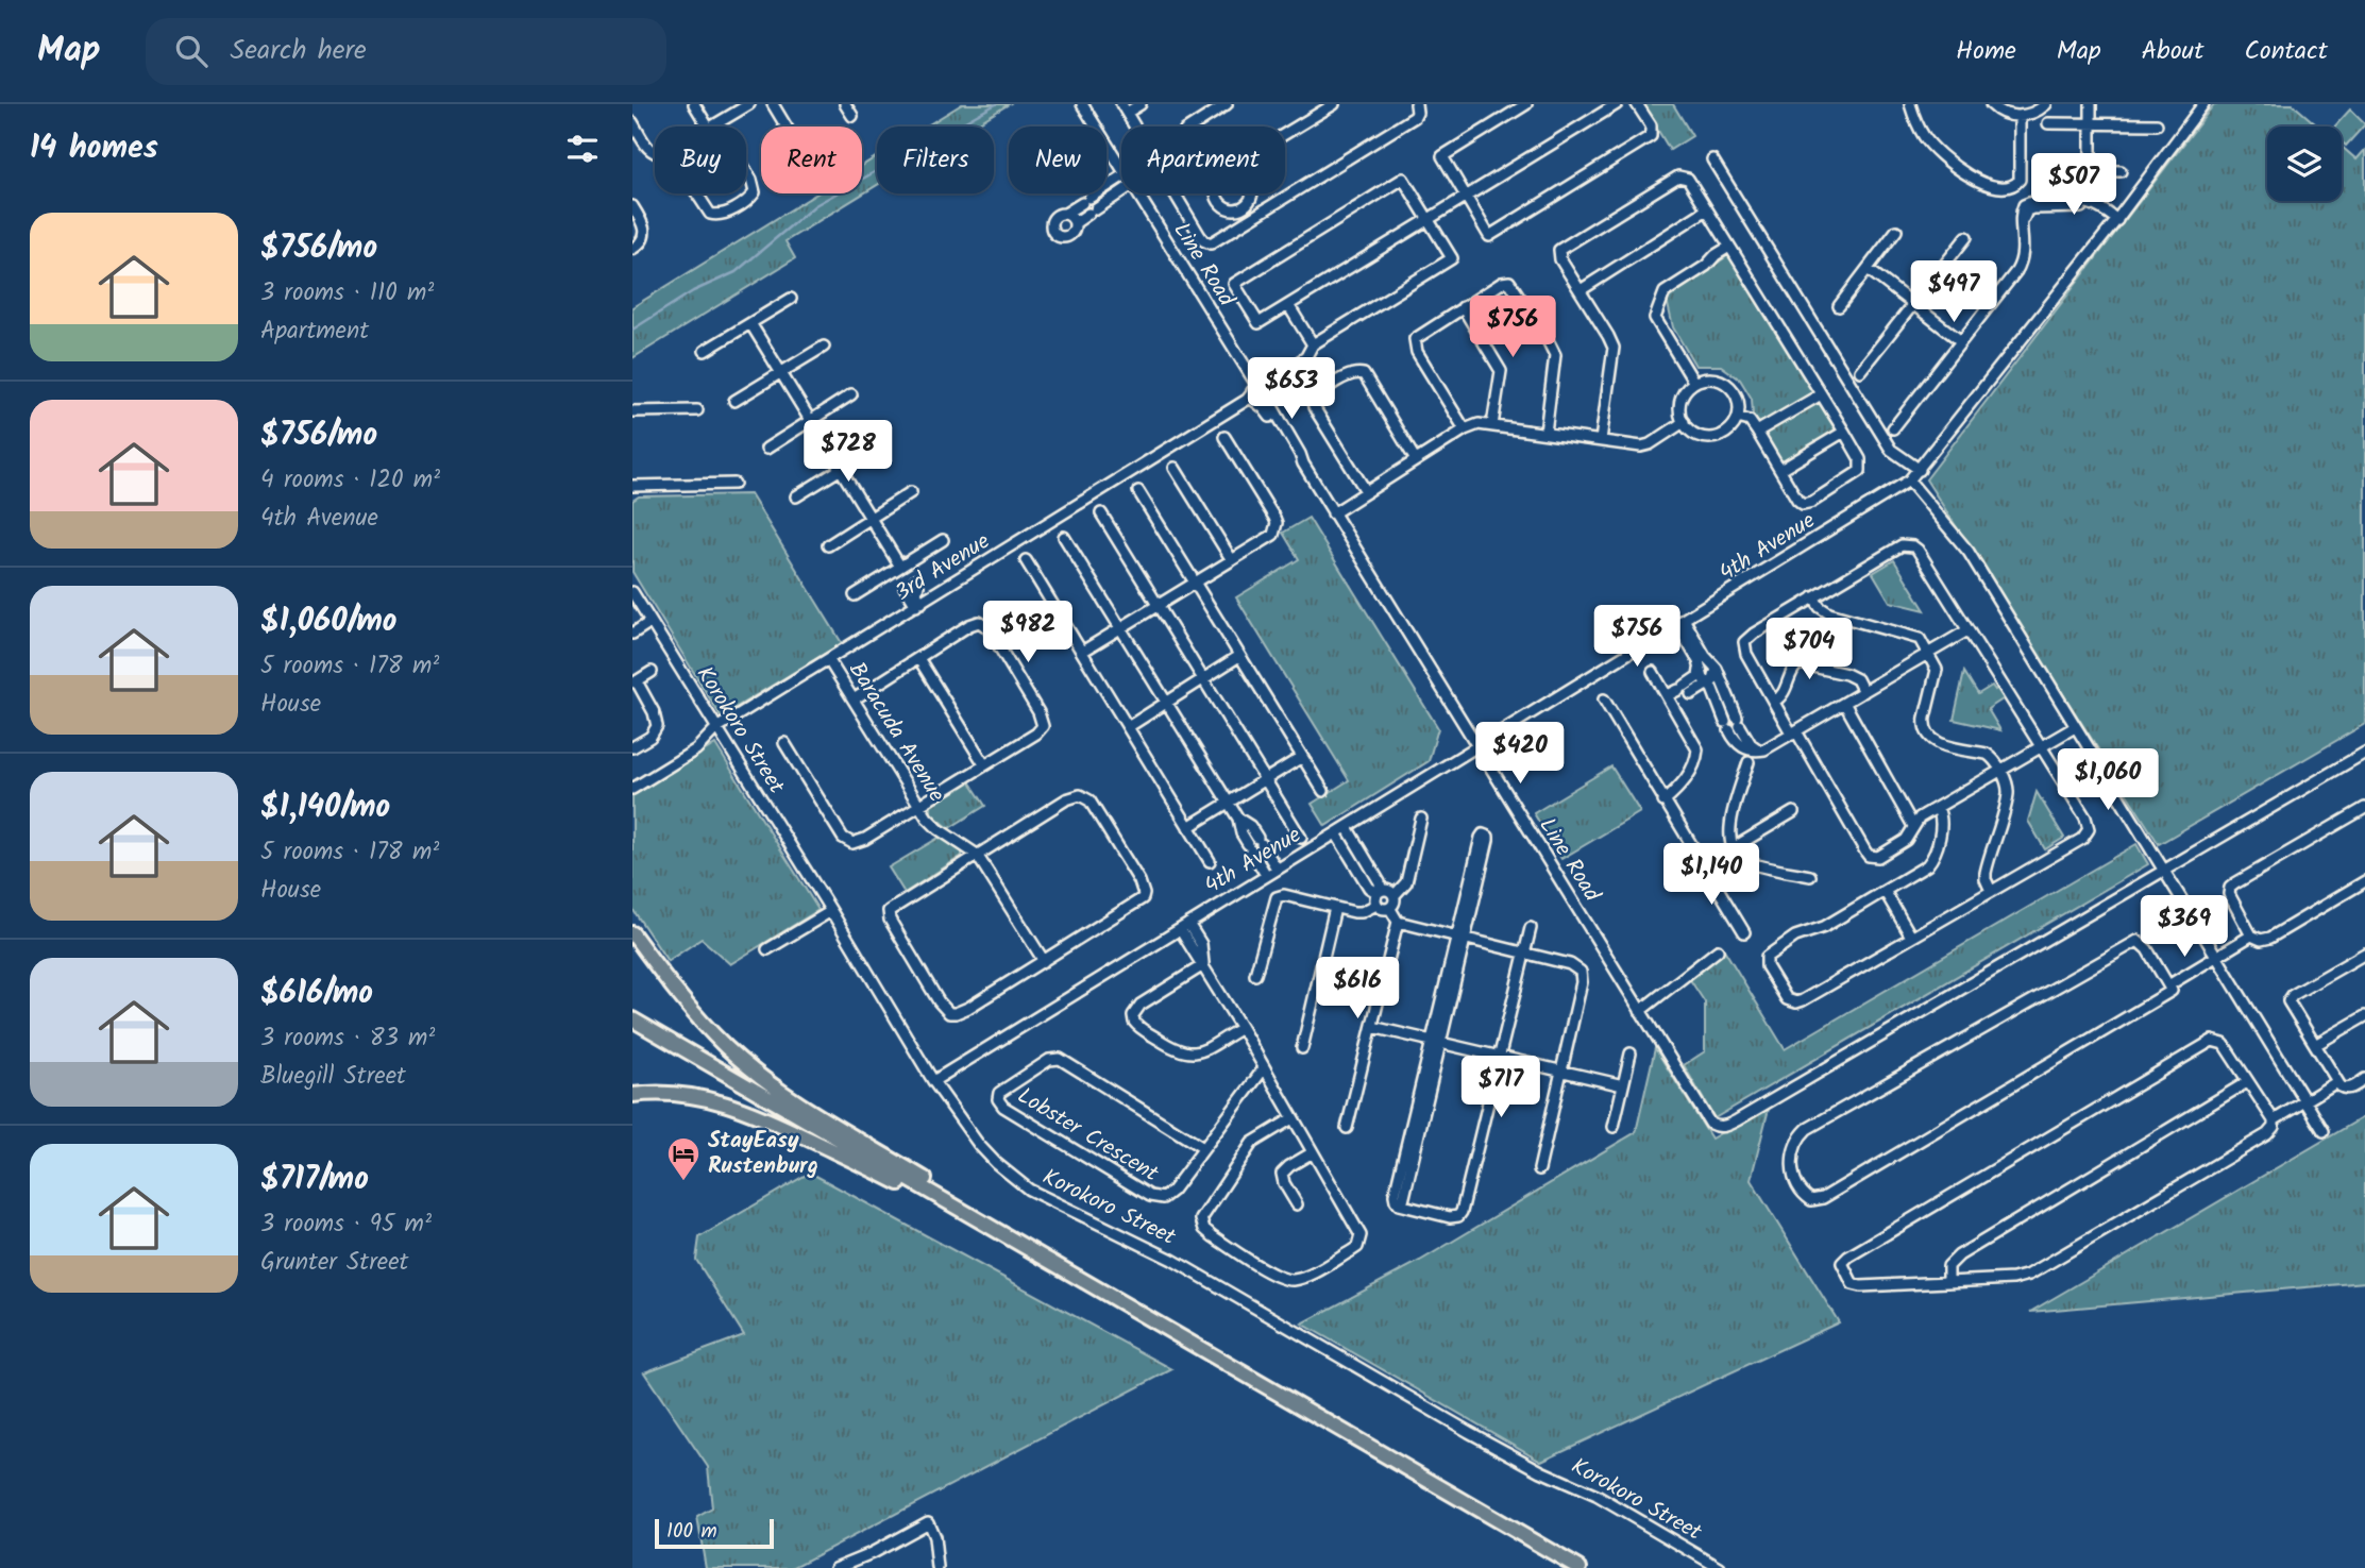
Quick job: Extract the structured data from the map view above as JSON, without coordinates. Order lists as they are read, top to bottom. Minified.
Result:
{"streets":{"street":["Line Road","4th Avenue","3rd Avenue","Korokoro Street","Baracuda Avenue","Lobster Crescent"]},"crossings":[["Line Road","4th Avenue"],["Line Road","3rd Avenue"],["4th Avenue","Korokoro Street"],["3rd Avenue","Korokoro Street"],["3rd Avenue","Baracuda Avenue"]],"places":{"hotel":["StayEasy Rustenburg"]},"scale_bar":"100 m","page":{"header":"Map","search":"Search here","nav":["Home","Map","About","Contact"],"heading":"14 homes","chip":["Buy","Rent","Filters","New","Apartment"],"price":["$507","$497","$756","$653","$728","$982","$756","$704","$420","$1,060","$1,140","$369","$616","$717"],"list":[{"name":"$756/mo","note":"3 rooms · 110 m² · Apartment"},{"name":"$756/mo","note":"4 rooms · 120 m² · 4th Avenue"},{"name":"$1,060/mo","note":"5 rooms · 178 m² · House"},{"name":"$1,140/mo","note":"5 rooms · 178 m² · House"},{"name":"$616/mo","note":"3 rooms · 83 m² · Bluegill Street"},{"name":"$717/mo","note":"3 rooms · 95 m² · Grunter Street"}],"scale":"100 m"}}
